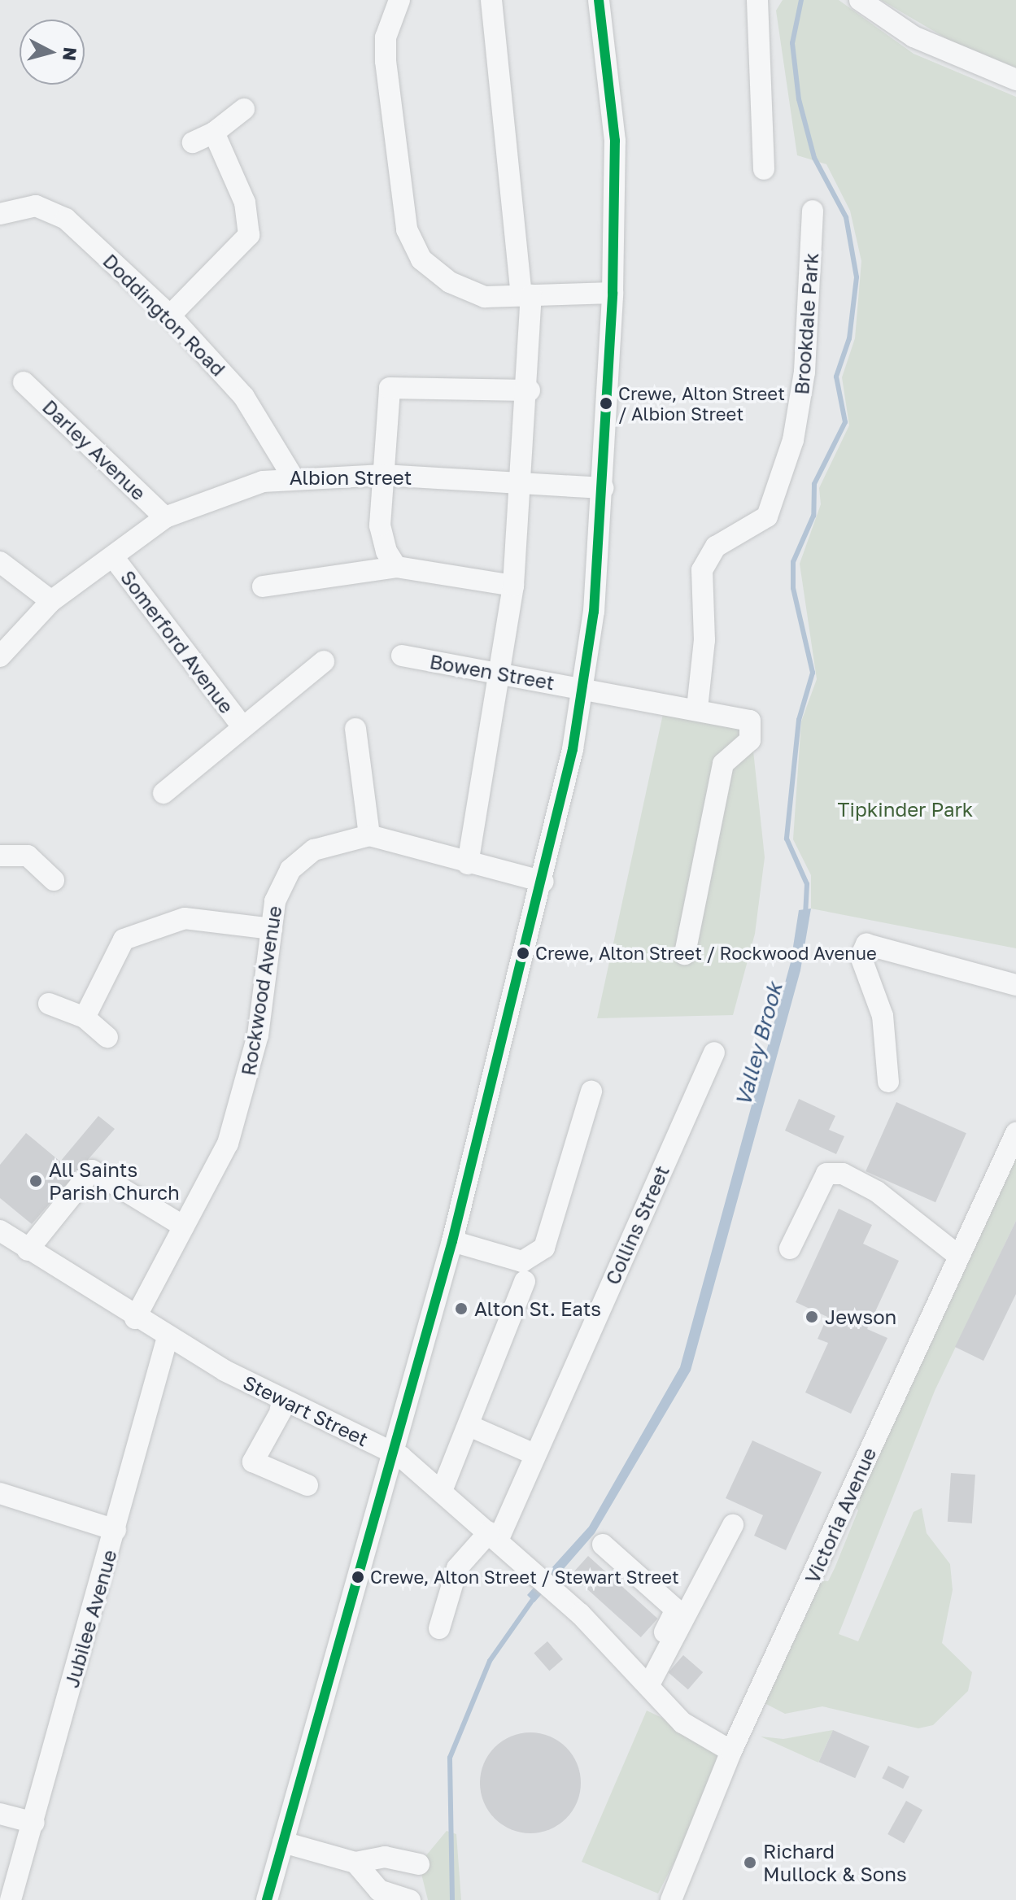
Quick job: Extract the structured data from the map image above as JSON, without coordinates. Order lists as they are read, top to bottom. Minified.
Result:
{"streets":{"street":["Doddington Road","Brookdale Park","Darley Avenue","Albion Street","Somerford Avenue","Bowen Street","Rockwood Avenue","Collins Street","Stewart Street","Victoria Avenue","Jubilee Avenue"]},"crossings":[["Doddington Road","Albion Street"],["Darley Avenue","Albion Street"],["Albion Street","Somerford Avenue"],["Rockwood Avenue","Stewart Street"],["Collins Street","Stewart Street"],["Stewart Street","Victoria Avenue"],["Stewart Street","Jubilee Avenue"]],"water":["Valley Brook"],"parks":["Tipkinder Park"],"places":["Crewe, Alton Street / Albion Street","Crewe, Alton Street / Rockwood Avenue","All Saints Parish Church","Alton St. Eats","Jewson","Crewe, Alton Street / Stewart Street","Richard Mullock & Sons"],"north":"right"}
